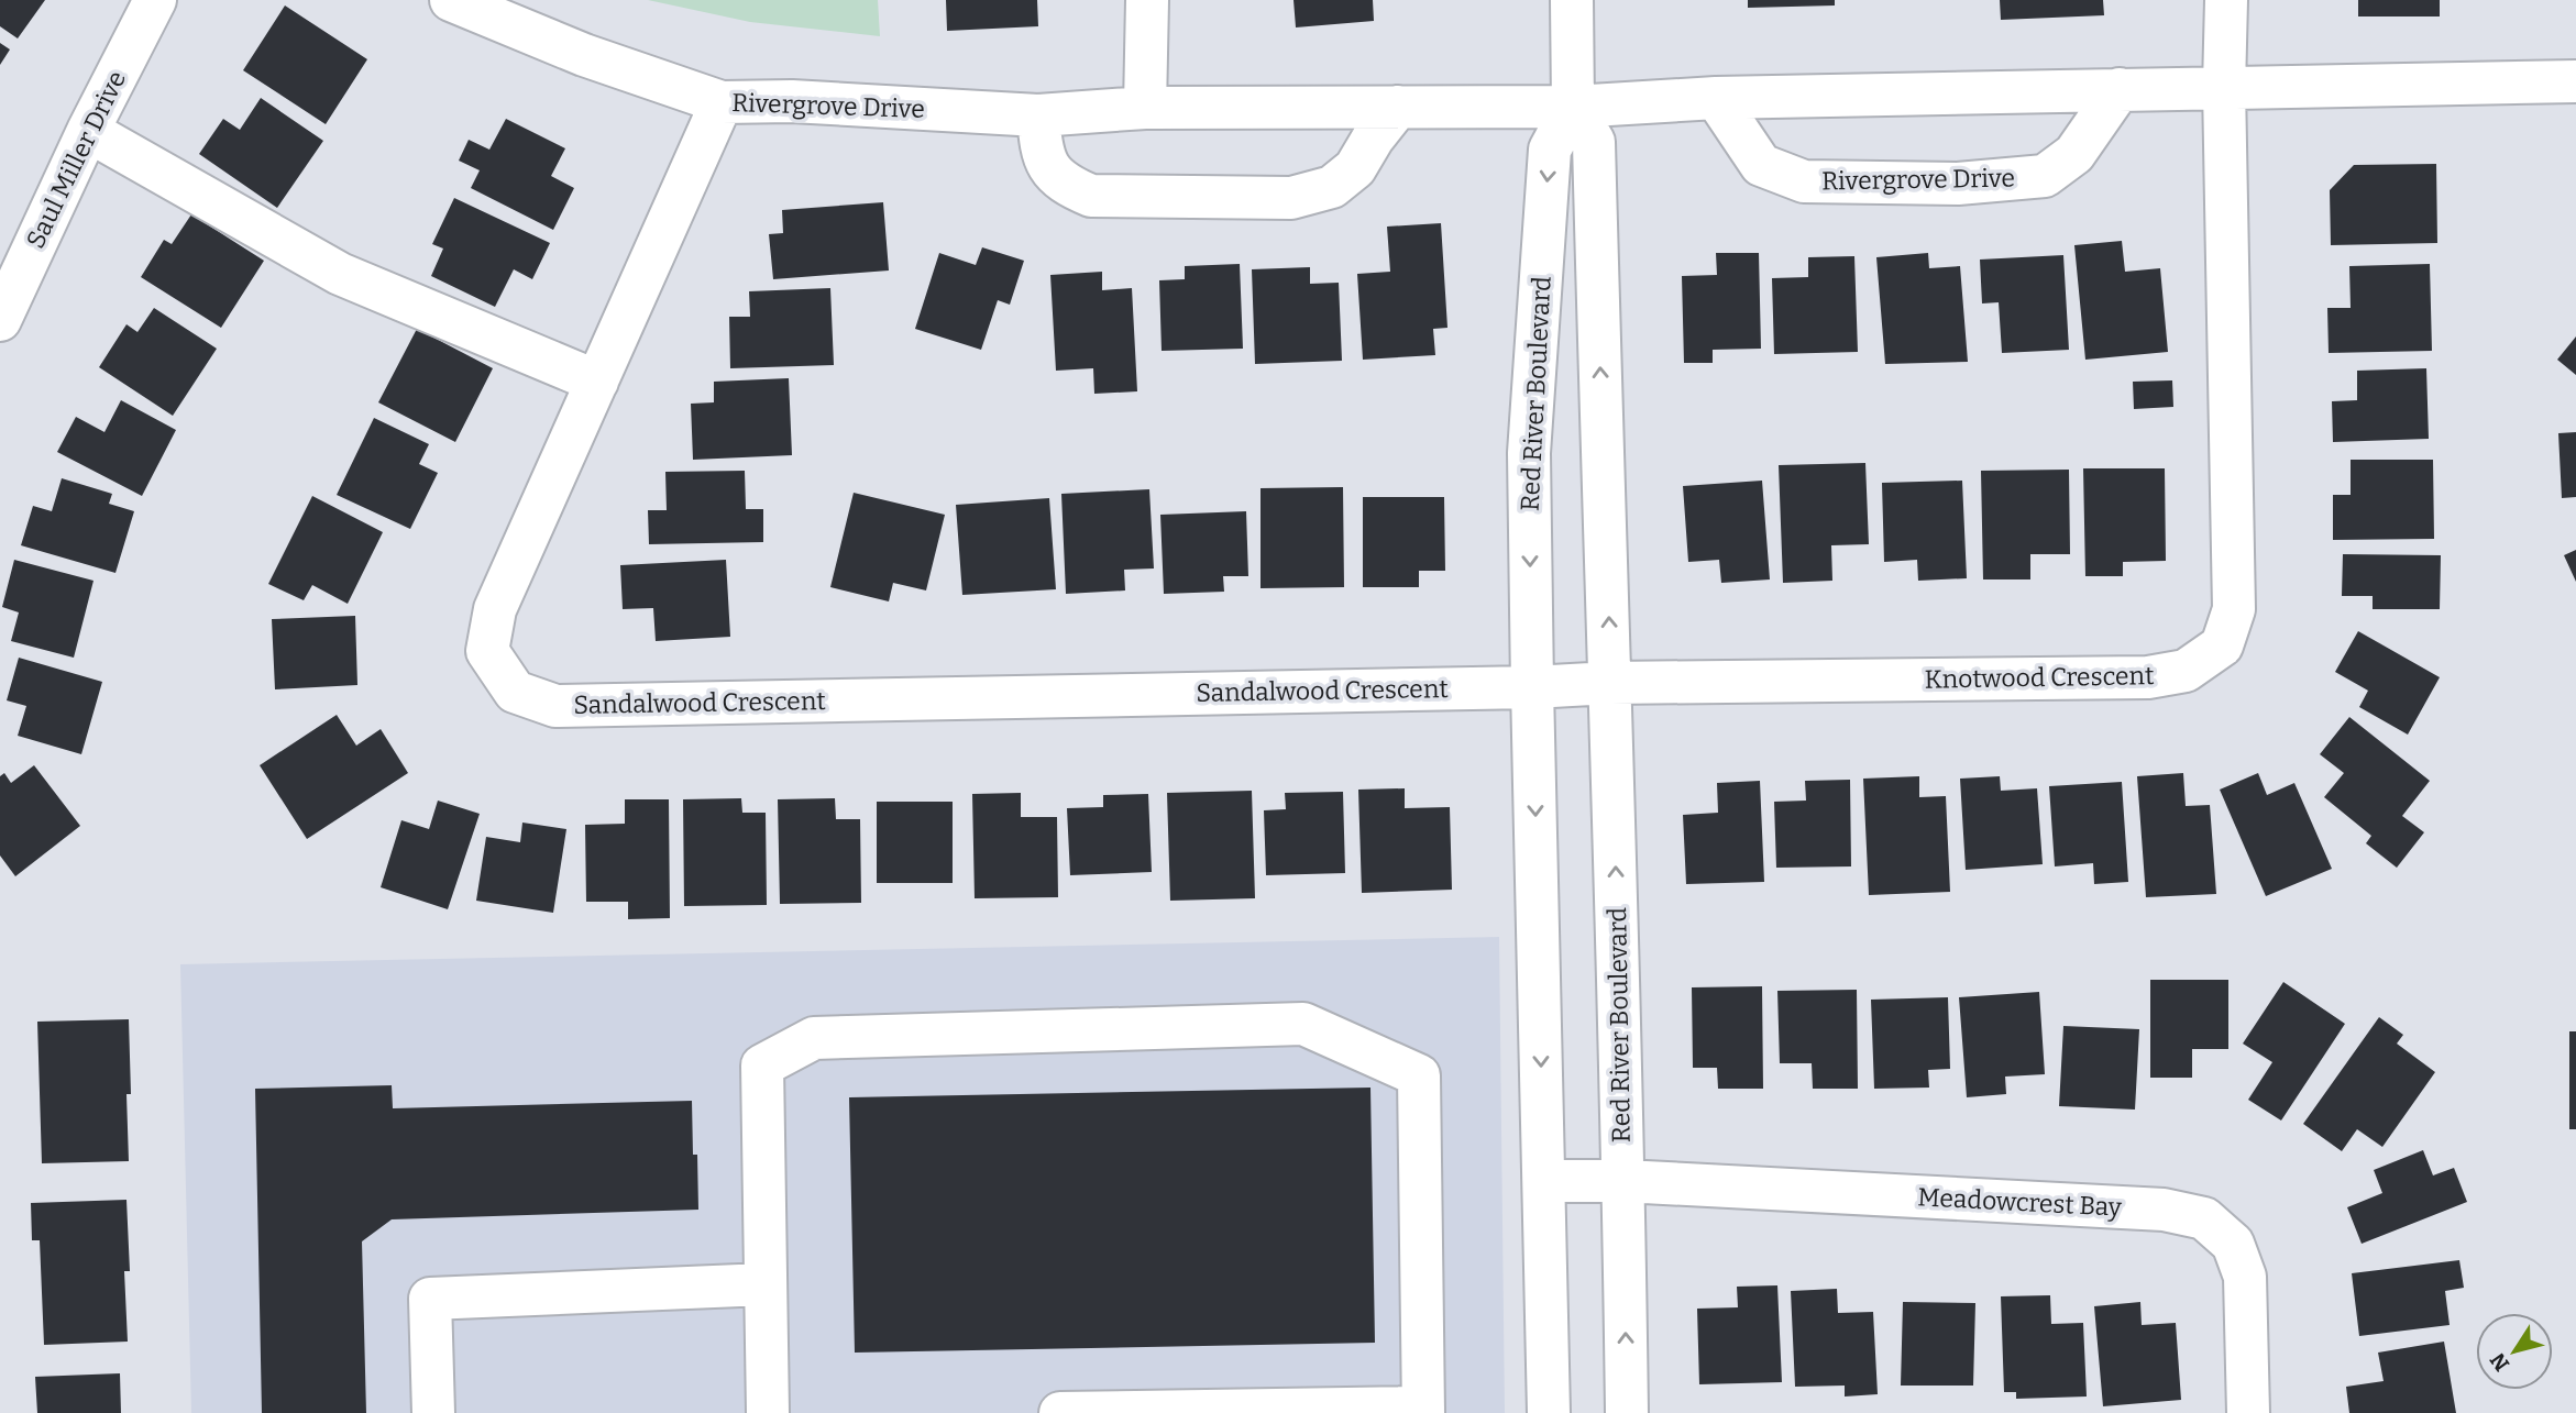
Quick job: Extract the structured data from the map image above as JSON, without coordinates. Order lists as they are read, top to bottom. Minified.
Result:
{"streets":{"street":["Rivergrove Drive","Saul Miller Drive","Red River Boulevard","Knotwood Crescent","Sandalwood Crescent","Meadowcrest Bay"]},"crossings":[["Rivergrove Drive","Red River Boulevard"],["Rivergrove Drive","Knotwood Crescent"],["Rivergrove Drive","Sandalwood Crescent"],["Red River Boulevard","Knotwood Crescent"],["Red River Boulevard","Sandalwood Crescent"],["Red River Boulevard","Meadowcrest Bay"]],"north":"bottom left"}
